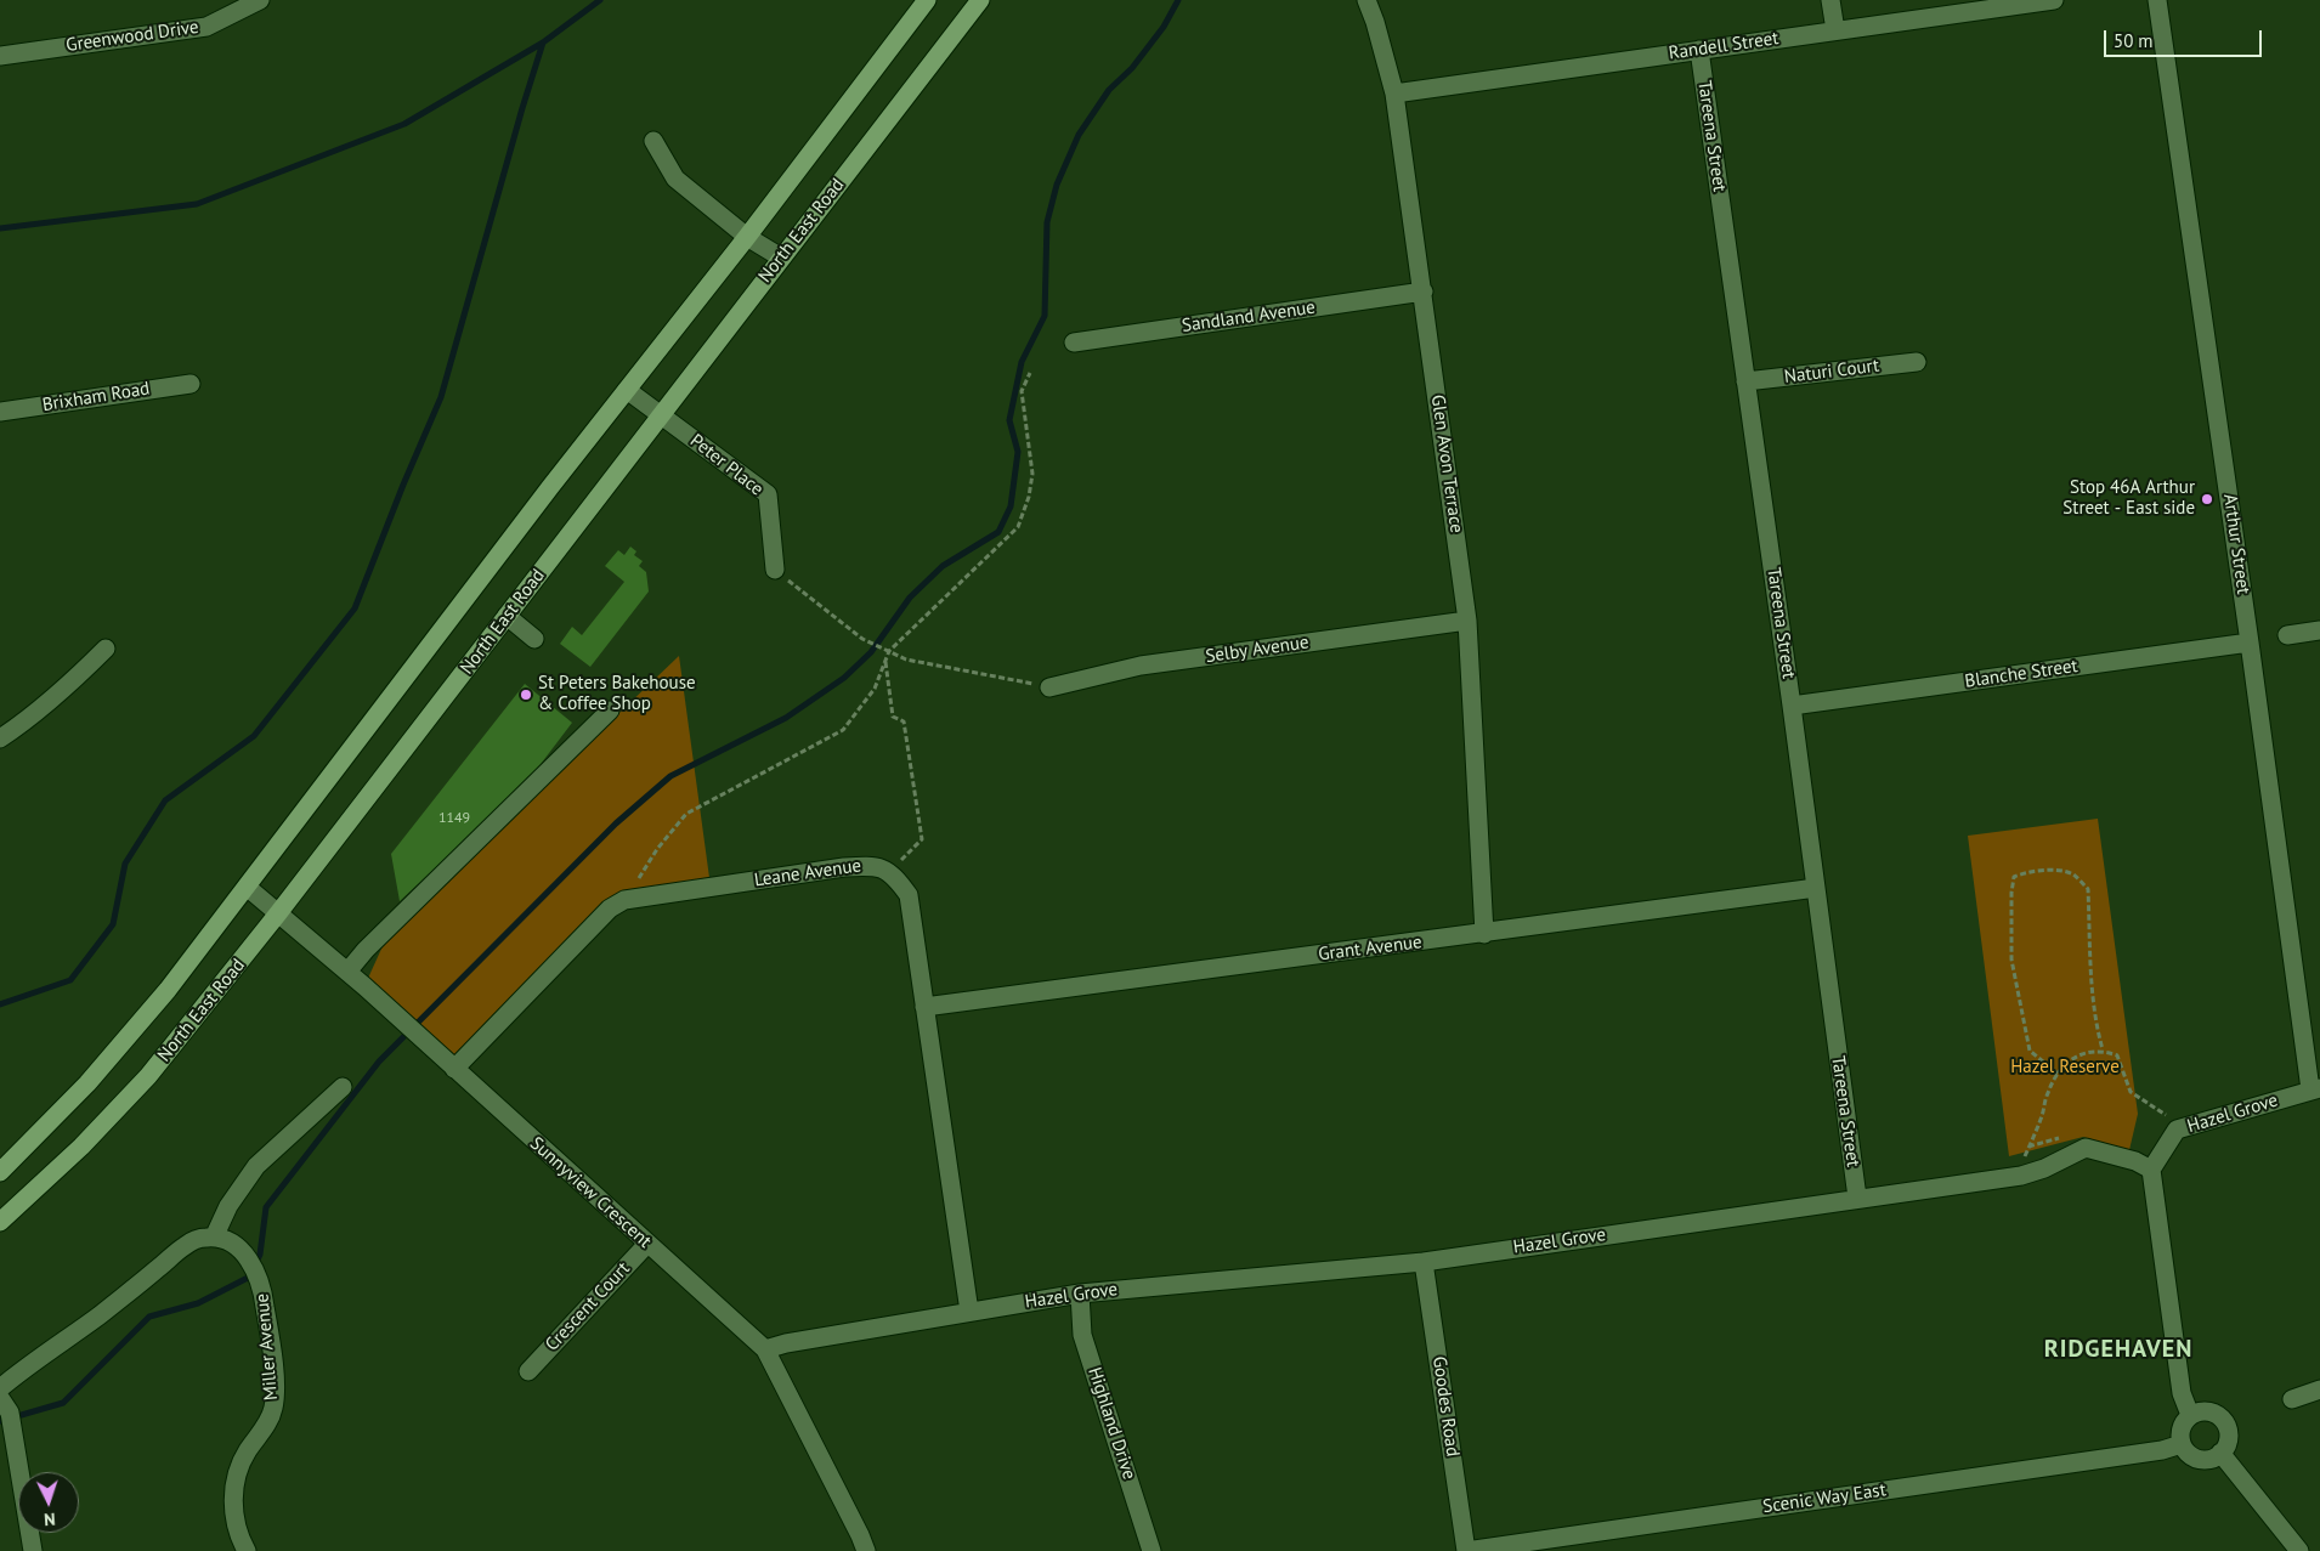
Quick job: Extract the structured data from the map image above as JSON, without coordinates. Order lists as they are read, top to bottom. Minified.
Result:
{"streets":{"main road":["North East Road"],"street":["Greenwood Drive","Randell Street","Tareena Street","Sandland Avenue","Naturi Court","Brixham Road","Glen Avon Terrace","Peter Place","Arthur Street","Selby Avenue","Blanche Street","Leane Avenue","Grant Avenue","Hazel Grove","Sunnyview Crescent","Crescent Court","Miller Avenue","Goodes Road","Highland Drive","Scenic Way East"]},"crossings":[["Randell Street","Tareena Street"],["Randell Street","Glen Avon Terrace"],["Tareena Street","Naturi Court"],["Tareena Street","Blanche Street"],["Tareena Street","Grant Avenue"],["Tareena Street","Hazel Grove"],["North East Road","Peter Place"],["North East Road","Sunnyview Crescent"],["Sandland Avenue","Glen Avon Terrace"],["Glen Avon Terrace","Selby Avenue"],["Glen Avon Terrace","Grant Avenue"],["Arthur Street","Blanche Street"],["Arthur Street","Hazel Grove"],["Leane Avenue","Sunnyview Crescent"],["Hazel Grove","Sunnyview Crescent"],["Hazel Grove","Goodes Road"],["Hazel Grove","Highland Drive"],["Sunnyview Crescent","Crescent Court"],["Goodes Road","Scenic Way East"]],"districts":["RIDGEHAVEN"],"parks":["Hazel Reserve"],"places":["Stop 46A Arthur Street - East side","St Peters Bakehouse & Coffee Shop"],"house_numbers":["1149"],"scale_bar":"50 m","north":"bottom"}
